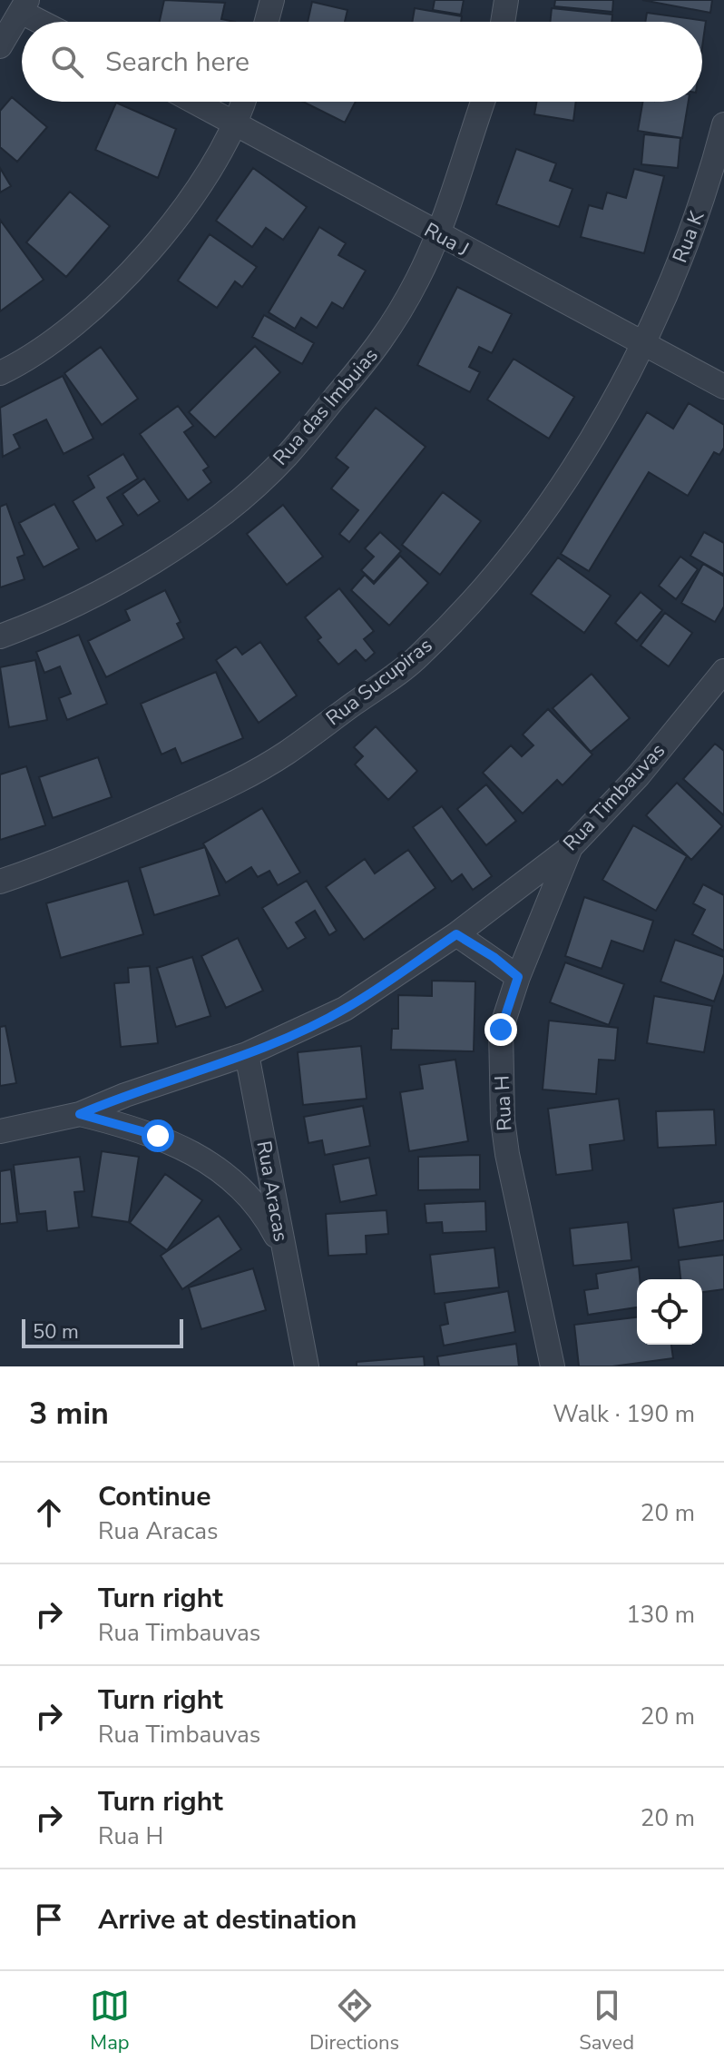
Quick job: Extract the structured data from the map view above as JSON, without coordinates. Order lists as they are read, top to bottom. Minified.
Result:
{"streets":{"street":["Rua K","Rua J","Rua das Imbuias","Rua Sucupiras","Rua Timbauvas","Rua H","Rua Aracas"]},"crossings":[["Rua K","Rua J"],["Rua K","Rua Sucupiras"],["Rua J","Rua das Imbuias"],["Rua J","Rua Sucupiras"],["Rua Timbauvas","Rua H"],["Rua Timbauvas","Rua Aracas"]],"scale_bar":"50 m","page":{"search":"Search here","scale":"50 m","heading":["3 min","Walk · 190 m"],"list":[["Continue","Rua Aracas","20 m"],["Turn right","Rua Timbauvas","130 m"],["Turn right","Rua Timbauvas","20 m"],["Turn right","Rua H","20 m"],"Arrive at destination"],"nav":["Map","Directions","Saved"]}}
